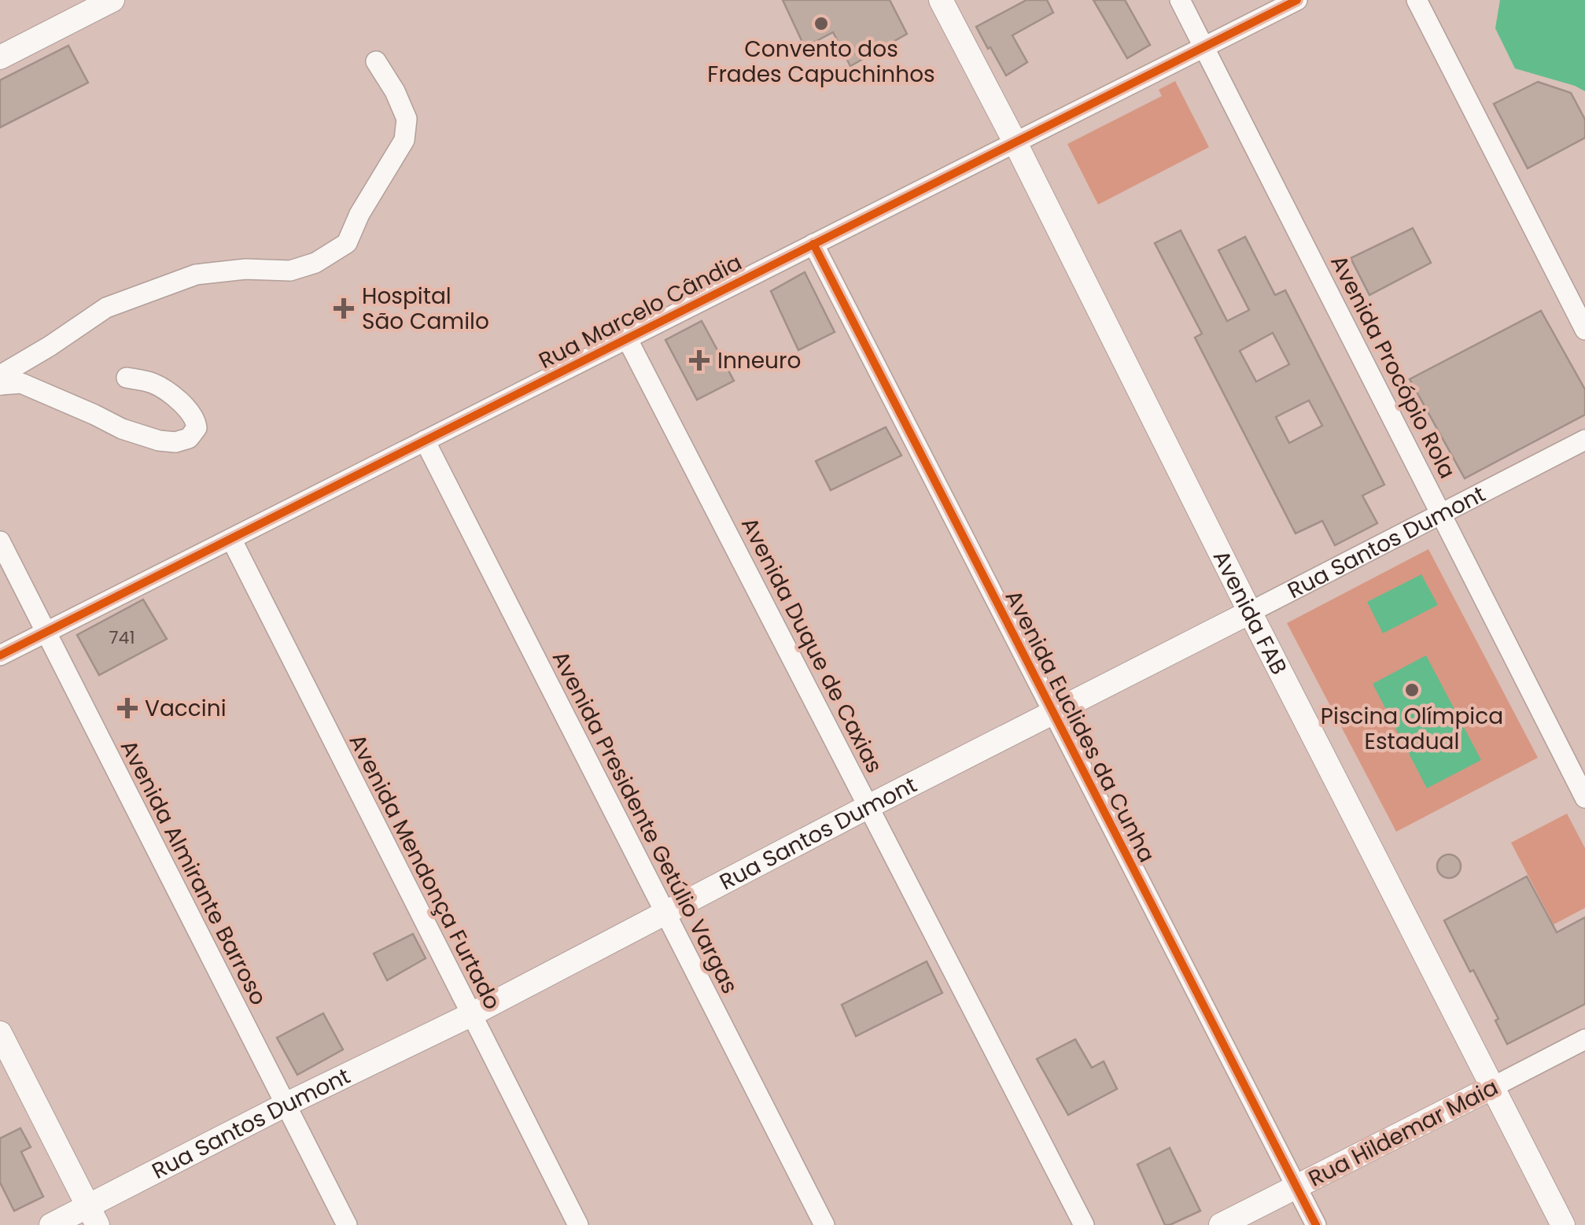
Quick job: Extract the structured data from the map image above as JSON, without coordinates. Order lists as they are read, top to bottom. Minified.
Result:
{"streets":{"main road":["Rua Santos Dumont","Avenida FAB","Rua Hildemar Maia"],"street":["Rua Marcelo Cândia","Avenida Procópio Rola","Avenida Duque de Caxias","Avenida Euclides da Cunha","Avenida Presidente Getúlio Vargas","Avenida Mendonça Furtado","Avenida Almirante Barroso"]},"crossings":[["Rua Marcelo Cândia","Avenida Procópio Rola"],["Rua Marcelo Cândia","Avenida FAB"],["Rua Marcelo Cândia","Avenida Duque de Caxias"],["Rua Marcelo Cândia","Avenida Euclides da Cunha"],["Rua Marcelo Cândia","Avenida Presidente Getúlio Vargas"],["Rua Marcelo Cândia","Avenida Mendonça Furtado"],["Rua Marcelo Cândia","Avenida Almirante Barroso"],["Avenida Procópio Rola","Rua Santos Dumont"],["Rua Santos Dumont","Avenida FAB"],["Rua Santos Dumont","Avenida Duque de Caxias"],["Rua Santos Dumont","Avenida Euclides da Cunha"],["Rua Santos Dumont","Avenida Presidente Getúlio Vargas"],["Rua Santos Dumont","Avenida Mendonça Furtado"],["Rua Santos Dumont","Avenida Almirante Barroso"],["Avenida FAB","Rua Hildemar Maia"],["Avenida Euclides da Cunha","Rua Hildemar Maia"]],"places":{"other":["Convento dos Frades Capuchinhos","Piscina Olímpica Estadual"],"health":["Hospital São Camilo","Inneuro","Vaccini"]},"house_numbers":["741"]}
